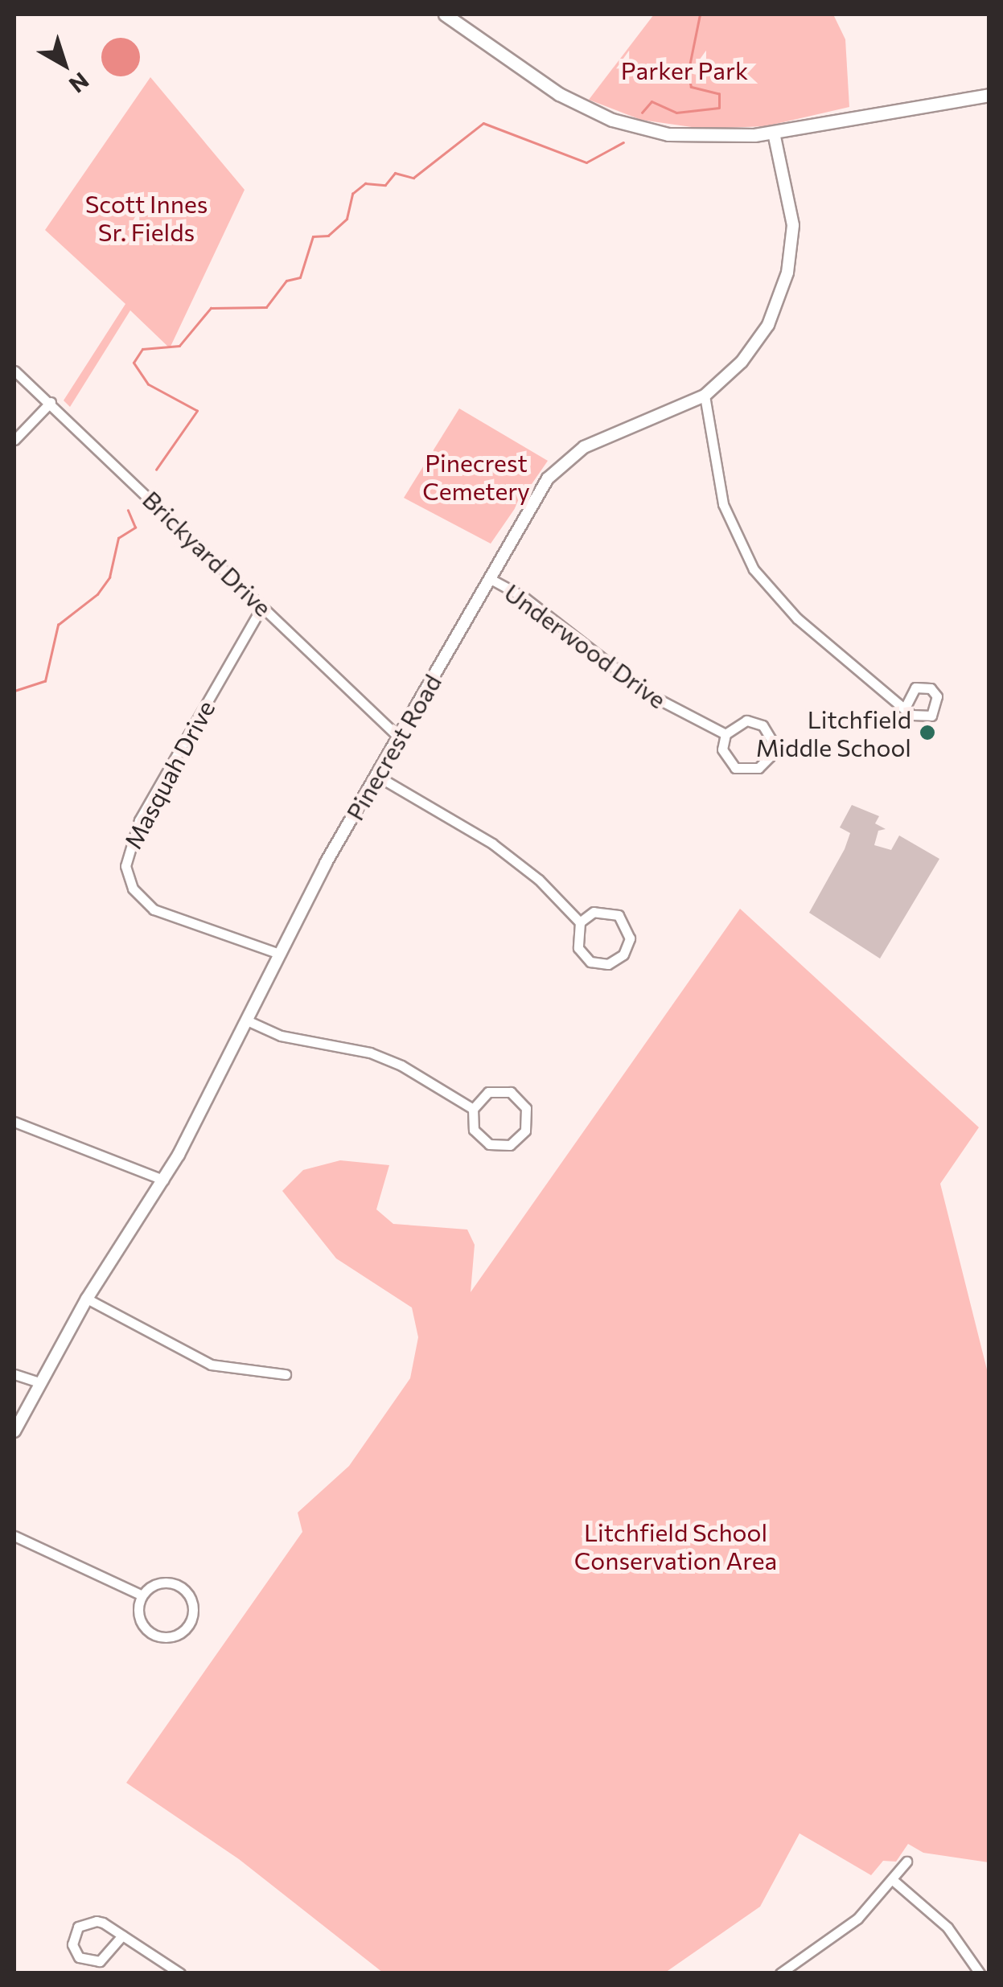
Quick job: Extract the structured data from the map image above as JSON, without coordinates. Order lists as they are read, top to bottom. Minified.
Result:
{"streets":{"street":["Brickyard Drive","Underwood Drive","Pinecrest Road","Masquah Drive"]},"crossings":[["Brickyard Drive","Pinecrest Road"],["Brickyard Drive","Masquah Drive"],["Underwood Drive","Pinecrest Road"],["Pinecrest Road","Masquah Drive"]],"parks":["Parker Park","Scott Innes Sr. Fields","Pinecrest Cemetery","Litchfield School Conservation Area"],"places":["Litchfield Middle School"],"north":"bottom right"}
